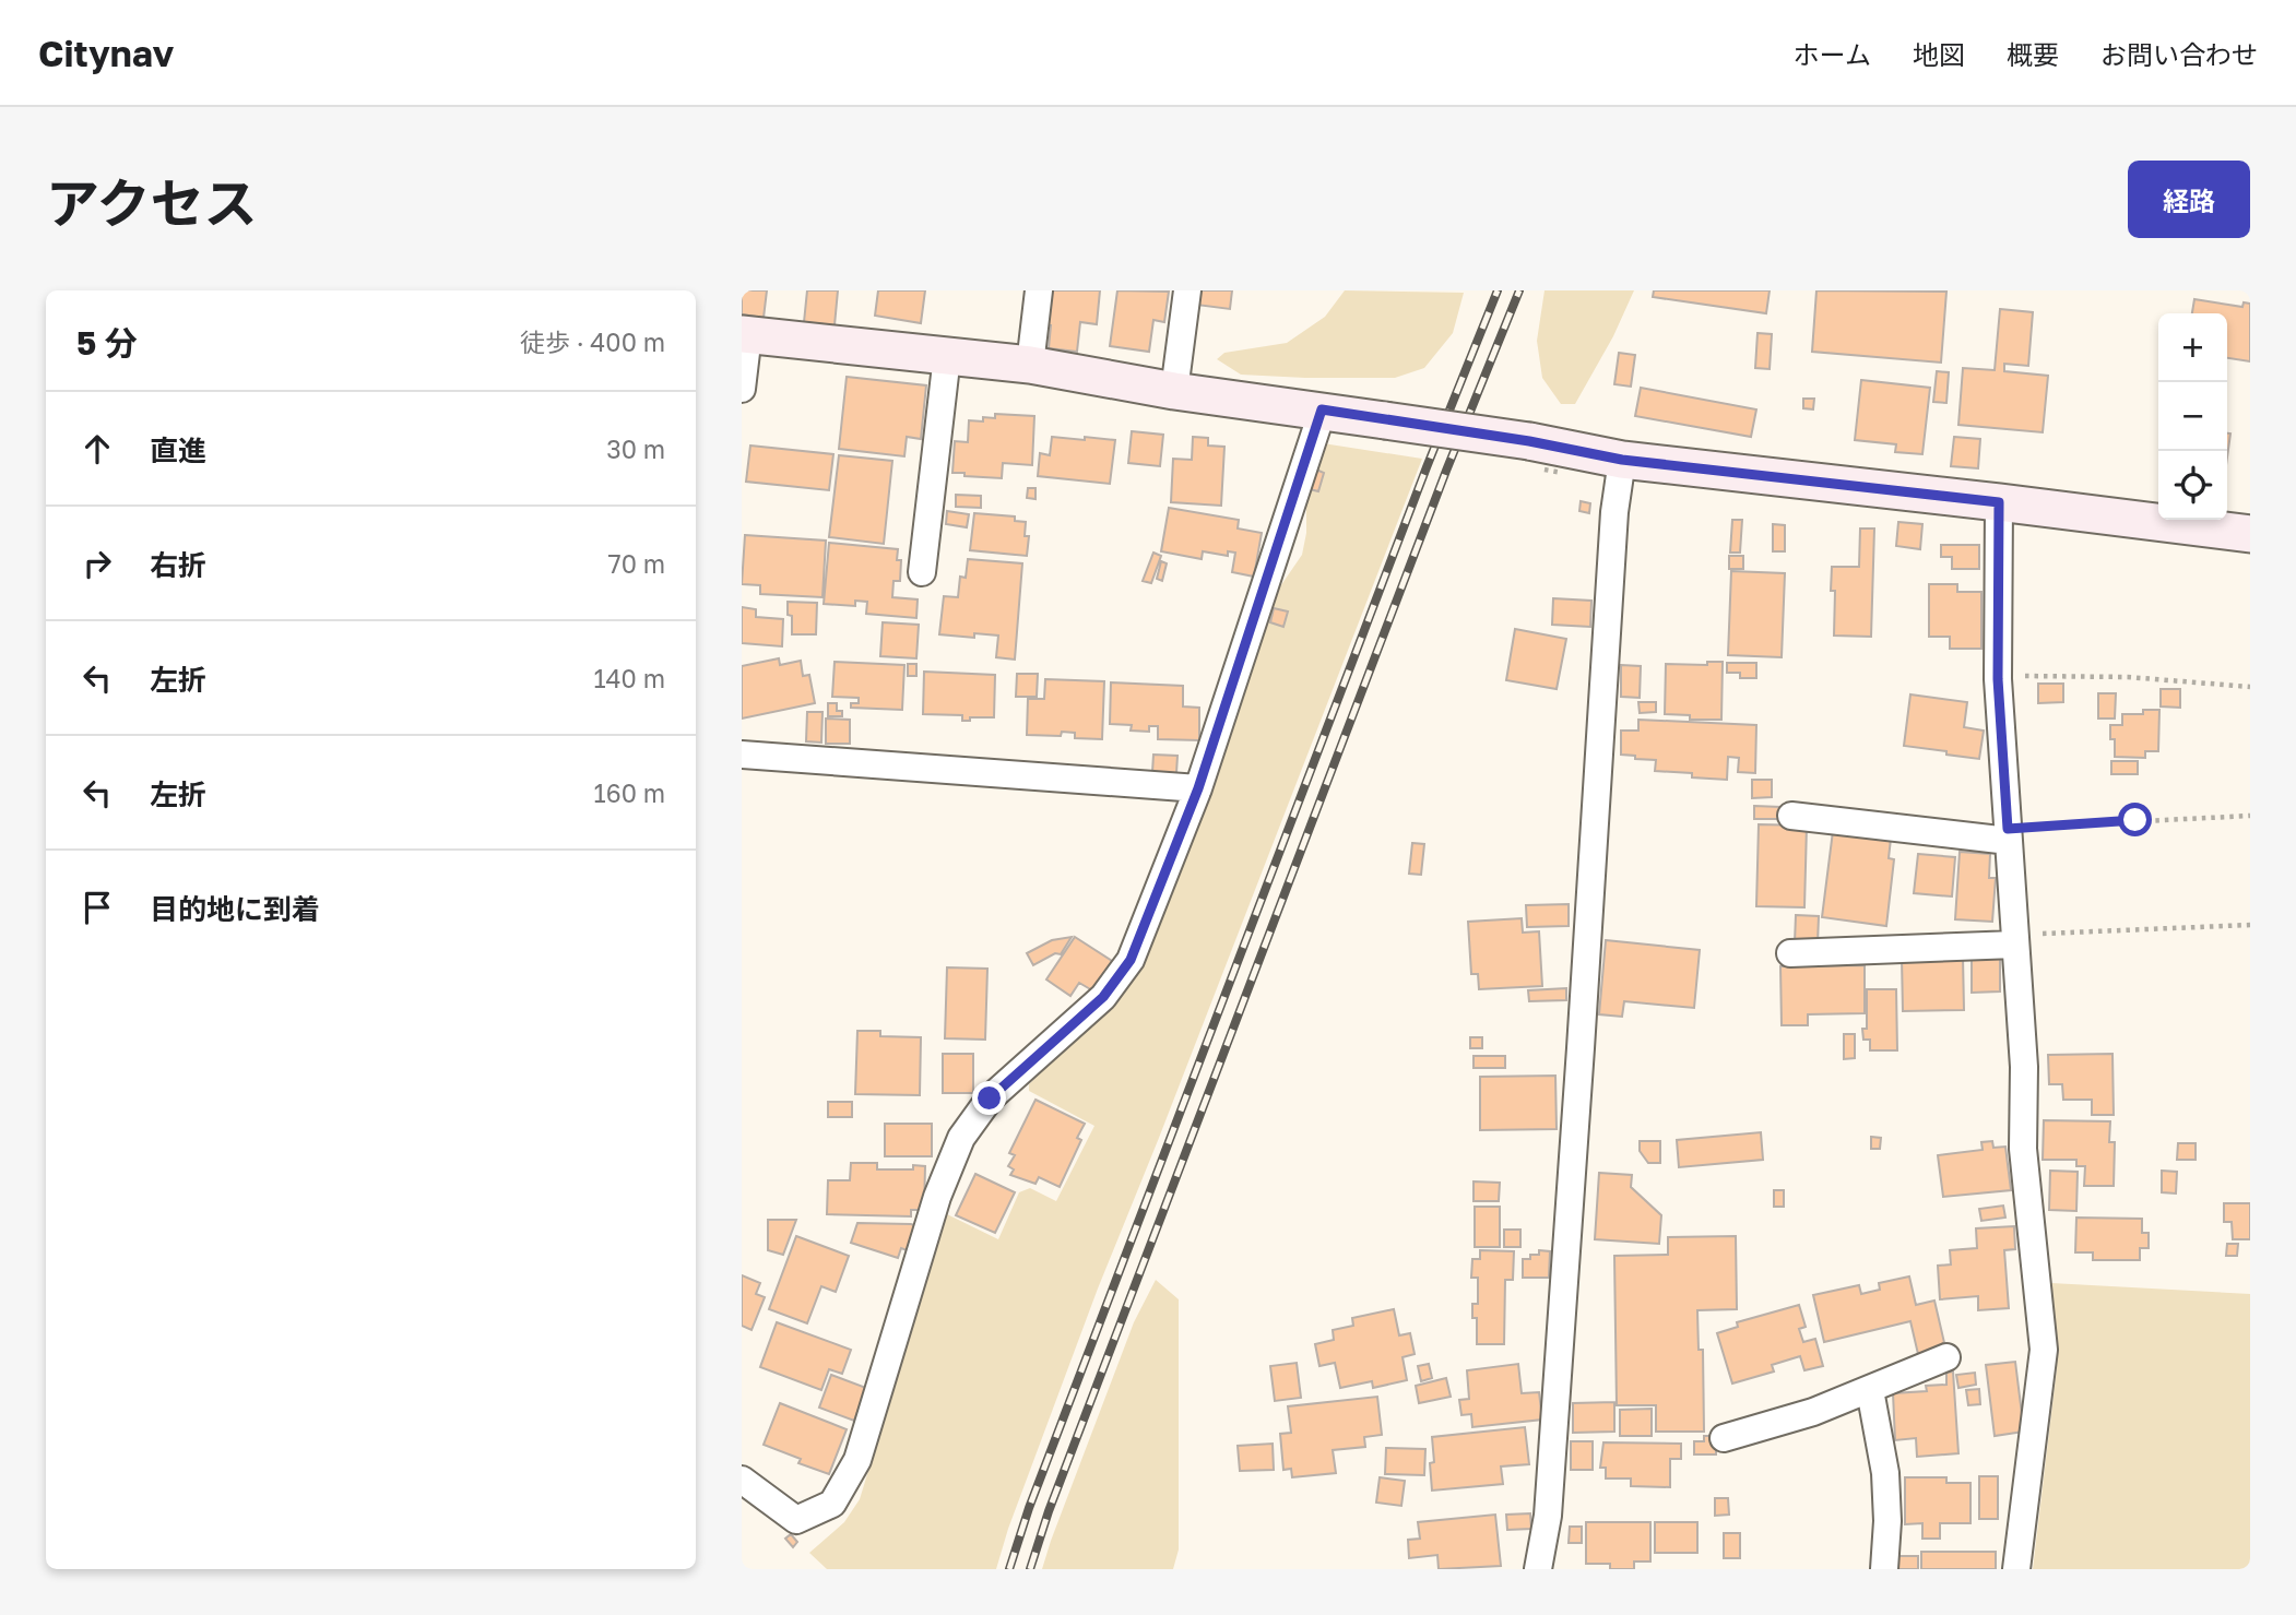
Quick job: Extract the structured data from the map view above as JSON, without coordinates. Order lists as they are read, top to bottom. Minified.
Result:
{"page":{"header":"Citynav","nav":["ホーム","地図","概要","お問い合わせ"],"title":"アクセス","buttons":"経路","heading":["5 分","徒歩 · 400 m"],"map_buttons":["+","−"],"list":[["直進","30 m"],["右折","70 m"],["左折","140 m"],["左折","160 m"],"目的地に到着"]}}
